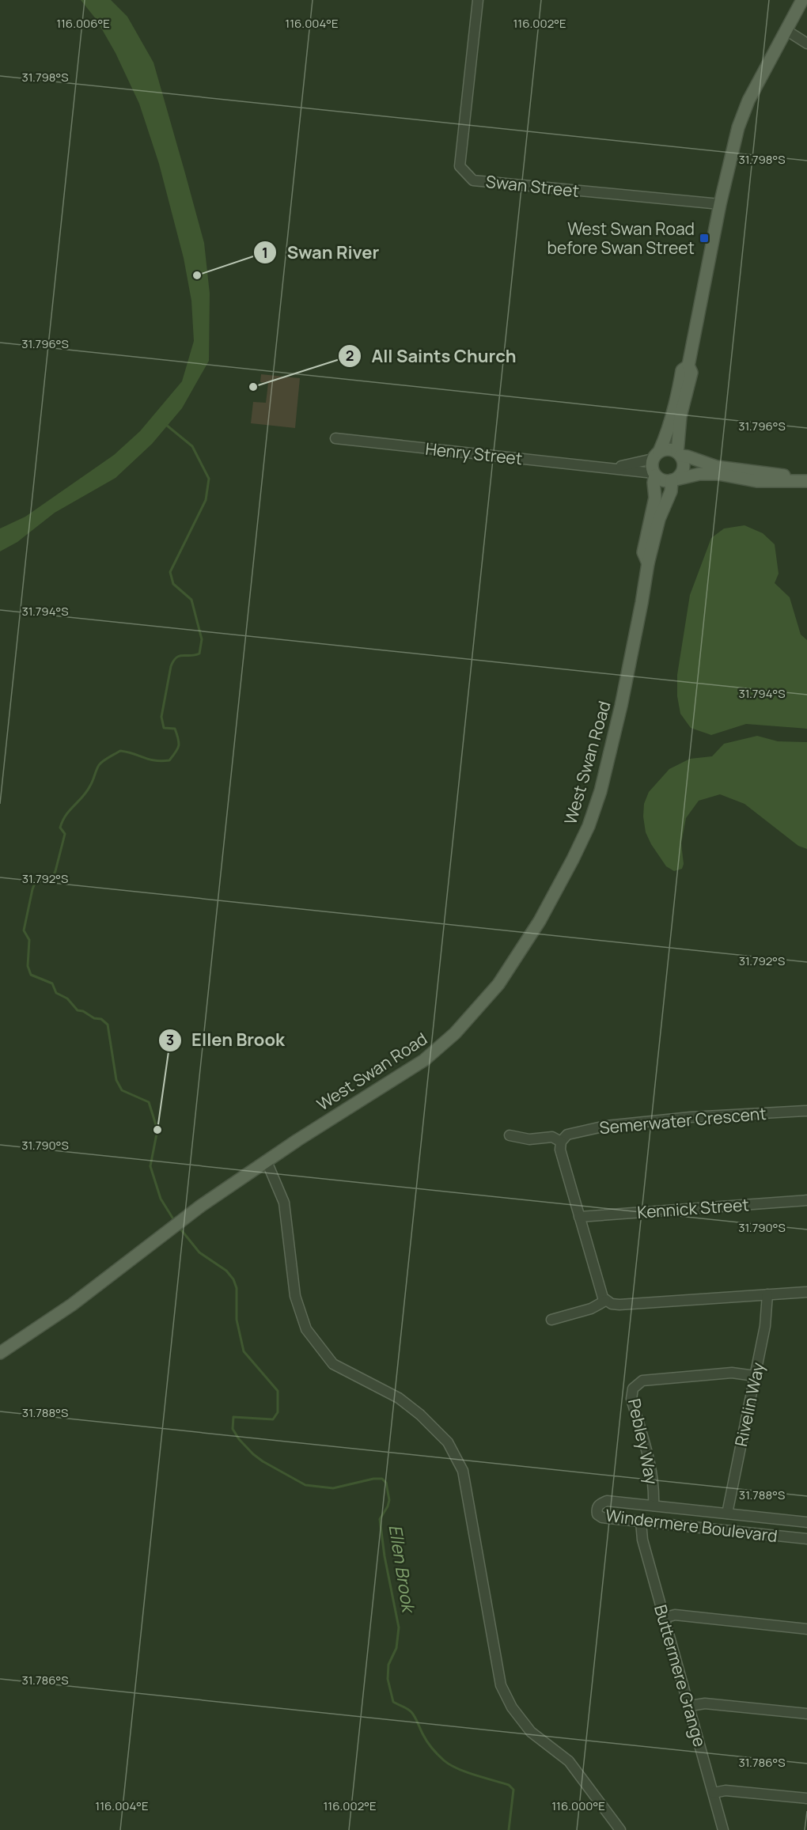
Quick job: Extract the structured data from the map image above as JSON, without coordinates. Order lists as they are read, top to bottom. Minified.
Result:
{"streets":{"main road":["West Swan Road"],"street":["Swan Street","Henry Street","Semerwater Crescent","Kennick Street","Rivelin Way","Pebley Way","Windermere Boulevard","Buttermere Grange"]},"crossings":[["Henry Street","West Swan Road"],["Rivelin Way","Pebley Way"],["Rivelin Way","Windermere Boulevard"],["Pebley Way","Windermere Boulevard"],["Windermere Boulevard","Buttermere Grange"]],"water":["Ellen Brook"],"places":{"transit":["West Swan Road before Swan Street"],"other":["Swan River","All Saints Church","Ellen Brook"]},"coordinates":["116.006°E","116.004°E","116.002°E","31.798°S","31.796°S","31.794°S","31.792°S","31.790°S","31.788°S","31.786°S","116.000°E"]}
